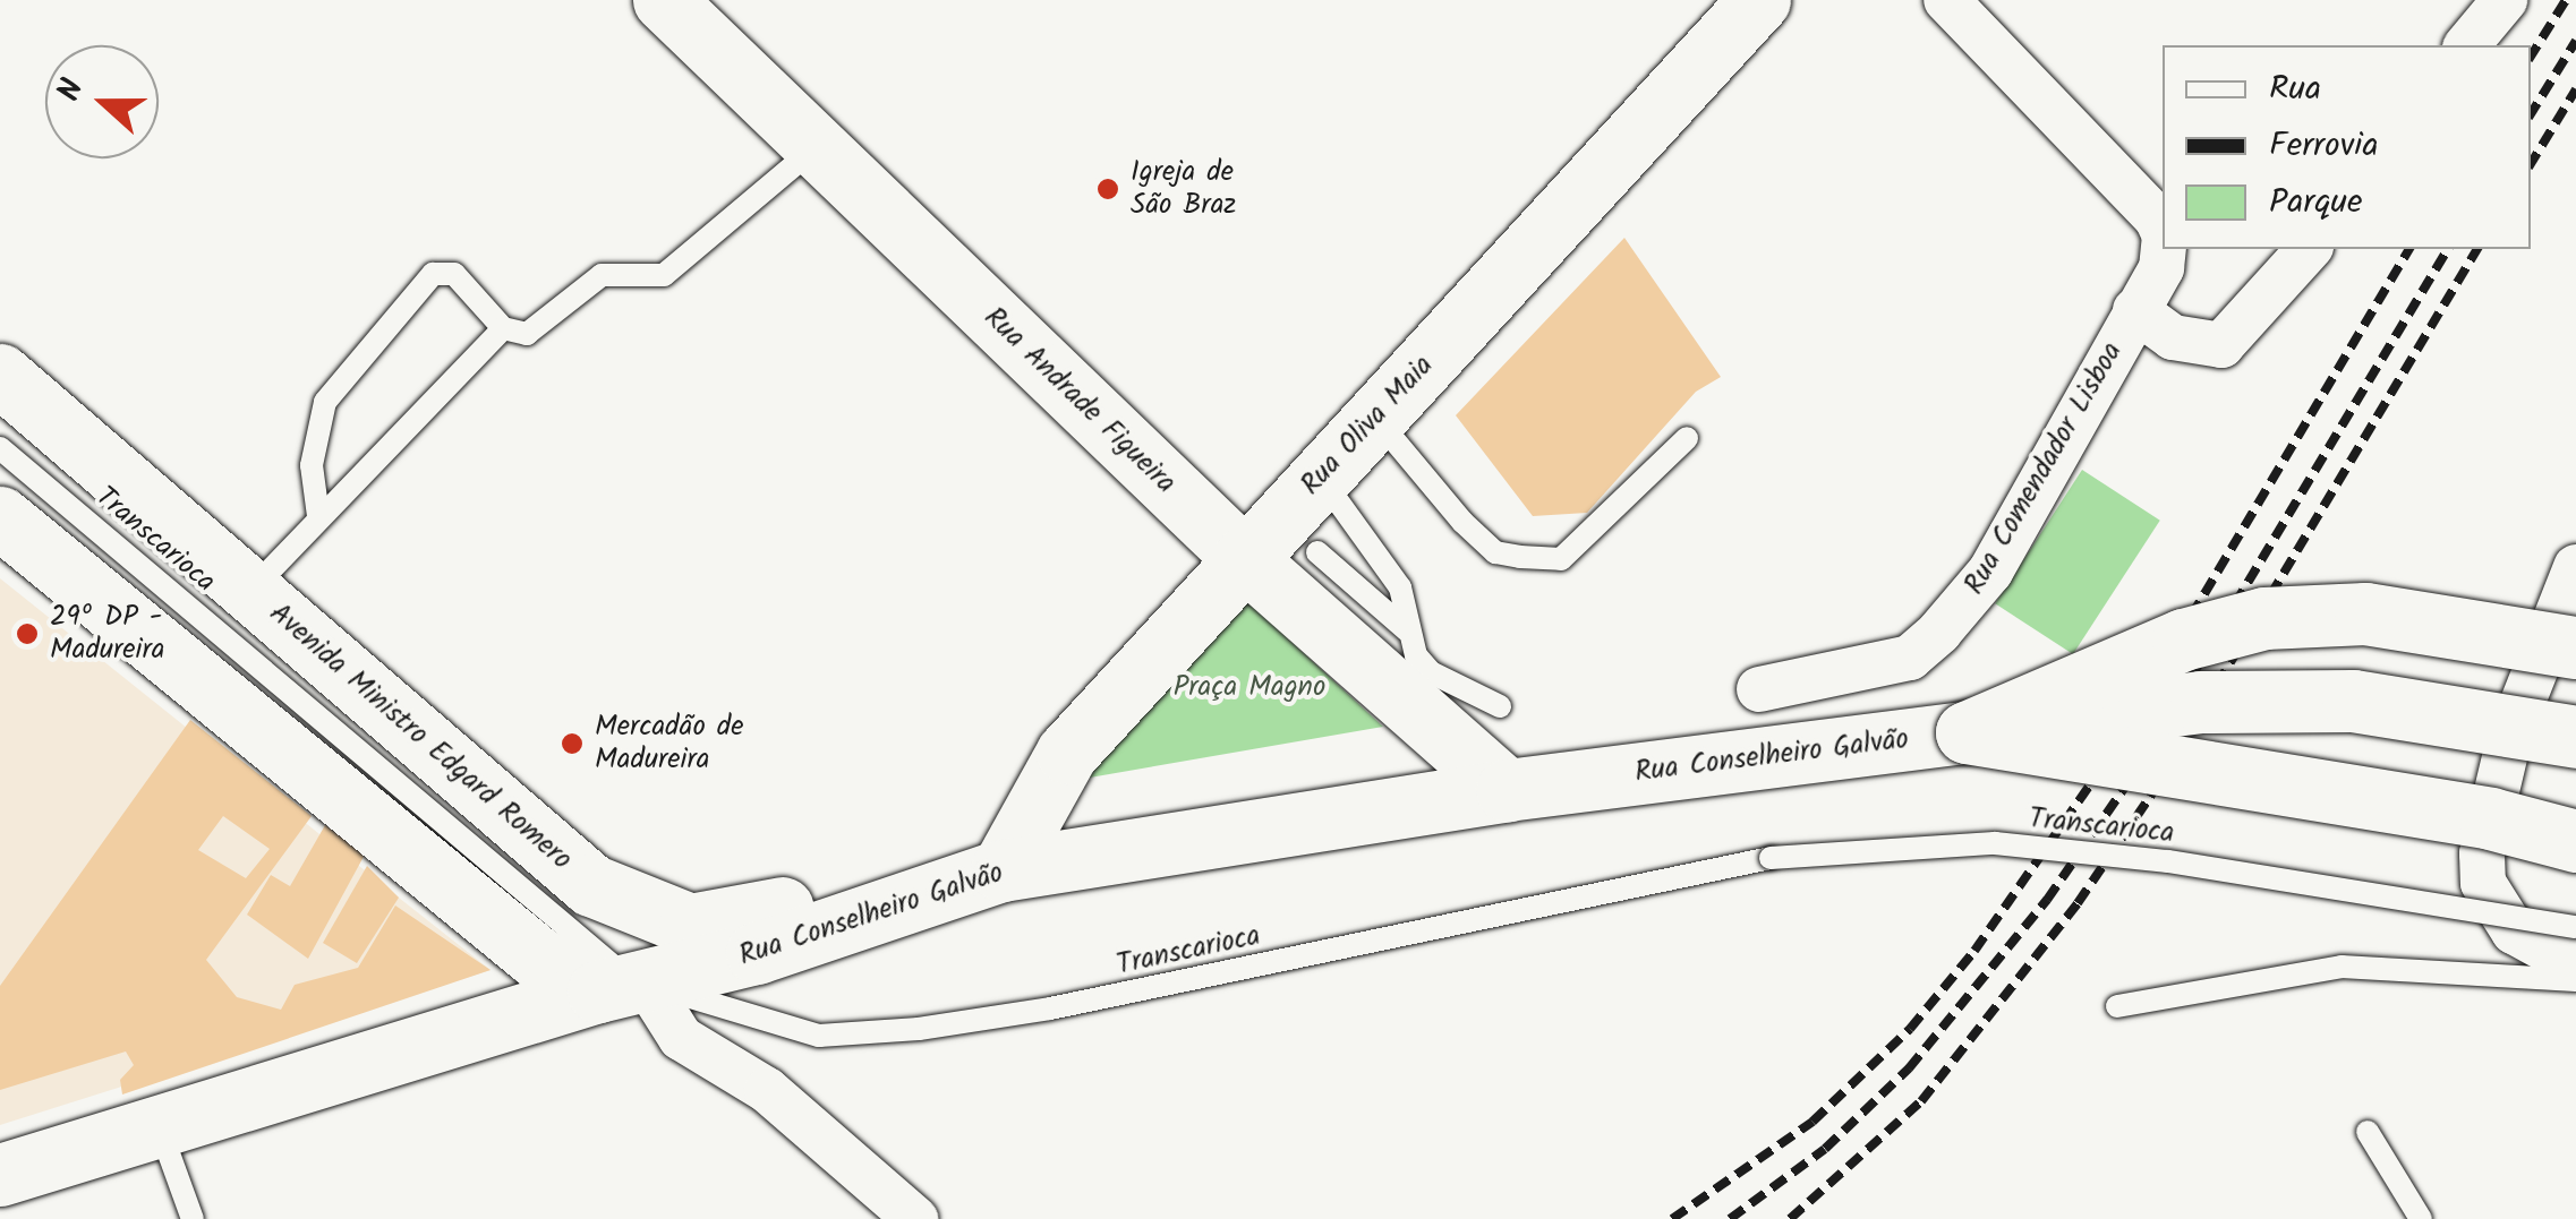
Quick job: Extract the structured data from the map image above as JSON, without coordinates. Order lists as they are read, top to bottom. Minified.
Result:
{"streets":{"main road":["Rua Andrade Figueira","Rua Oliva Maia","Avenida Ministro Edgard Romero","Rua Conselheiro Galvão"],"street":["Rua Comendador Lisboa"],"lane":["Transcarioca"]},"crossings":[["Rua Andrade Figueira","Rua Oliva Maia"],["Rua Andrade Figueira","Rua Conselheiro Galvão"],["Rua Oliva Maia","Rua Conselheiro Galvão"],["Transcarioca","Rua Conselheiro Galvão"],["Avenida Ministro Edgard Romero","Rua Conselheiro Galvão"]],"parks":["Praça Magno"],"places":["Igreja de São Braz","29º DP - Madureira","Mercadão de Madureira"],"legend":["Rua","Ferrovia","Parque"],"north":"left"}
